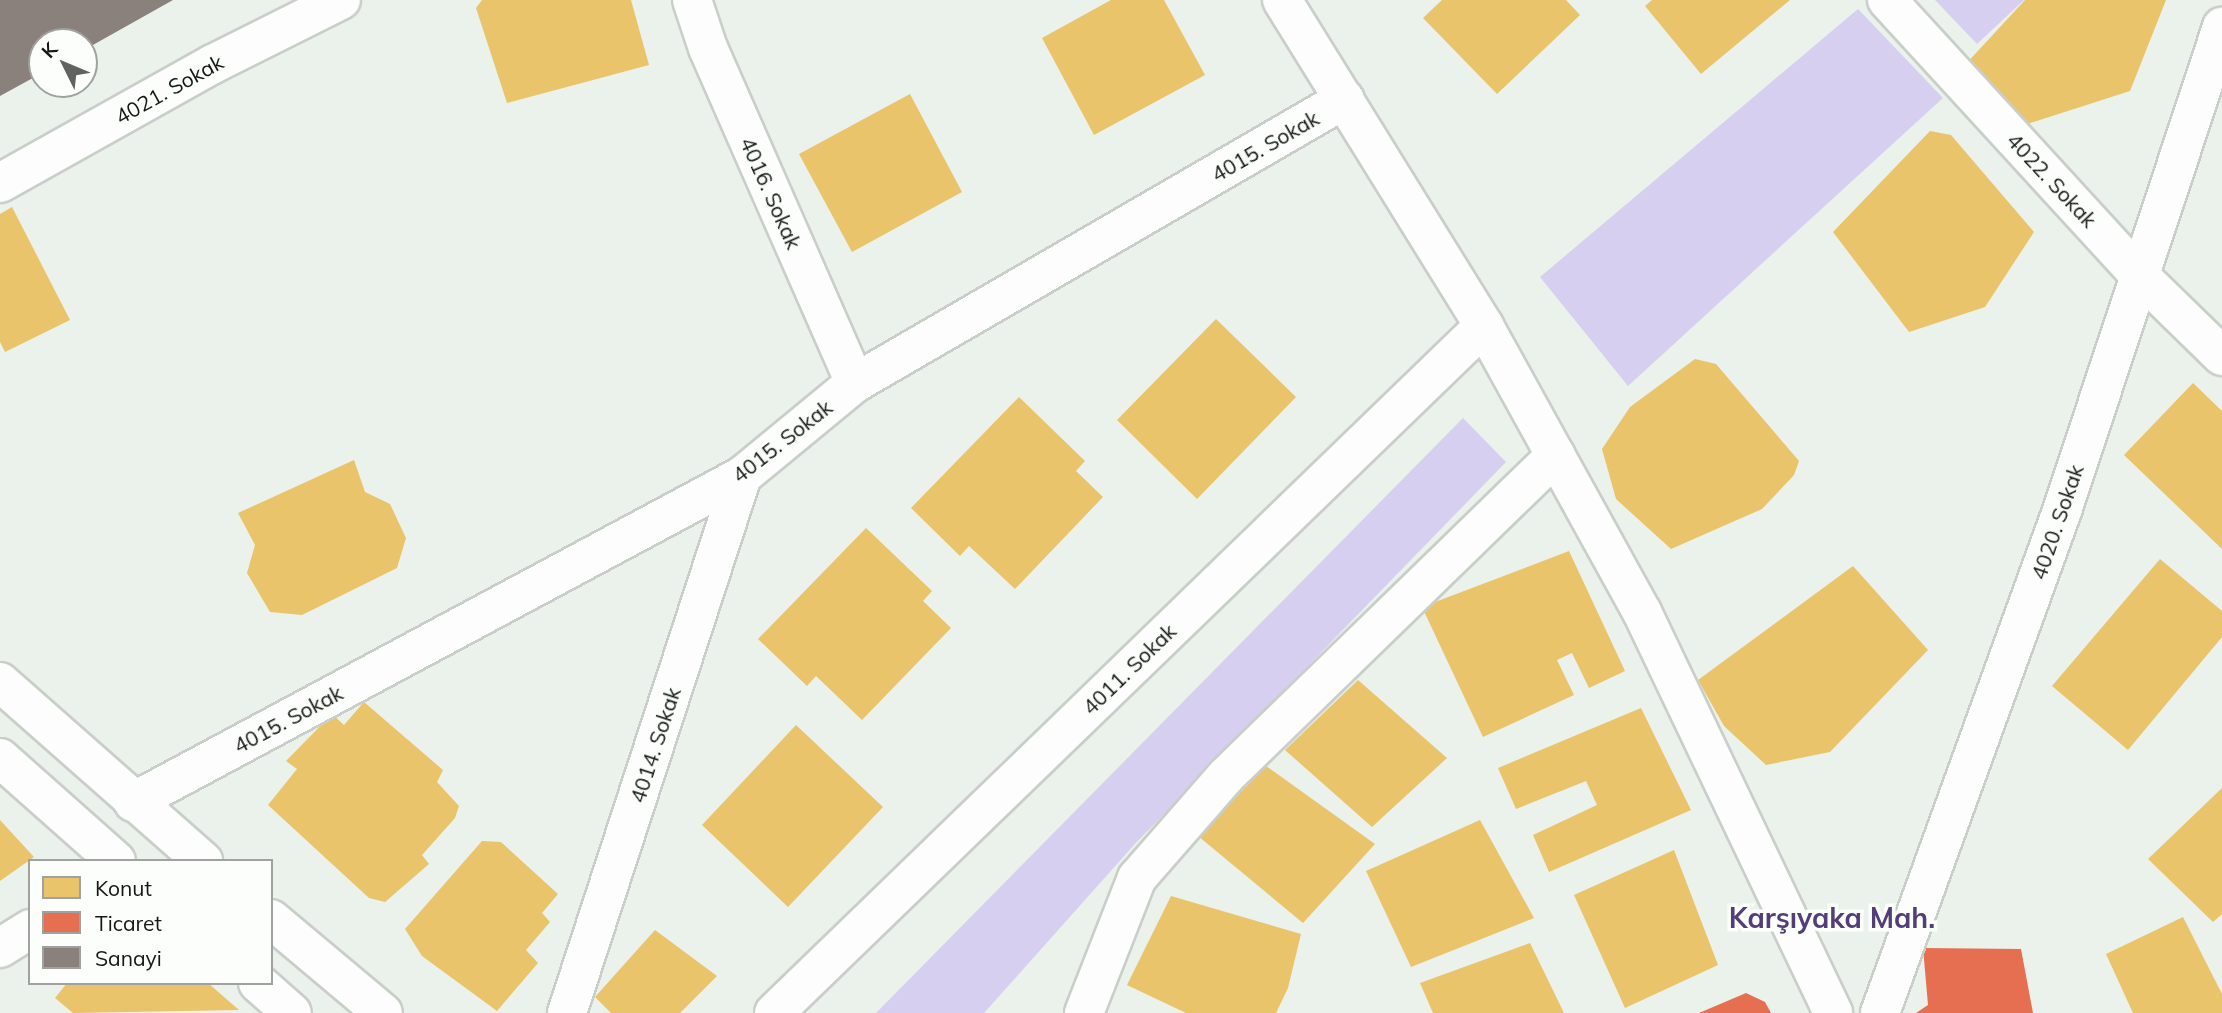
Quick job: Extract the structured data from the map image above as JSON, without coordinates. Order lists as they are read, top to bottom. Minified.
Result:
{"streets":{"street":["4021. Sokak","4015. Sokak","4022. Sokak","4016. Sokak","4020. Sokak","4011. Sokak","4014. Sokak"]},"crossings":[["4015. Sokak","4016. Sokak"],["4015. Sokak","4014. Sokak"],["4022. Sokak","4020. Sokak"]],"districts":["Karşıyaka Mah."],"legend":["Konut","Ticaret","Sanayi"],"north":"top left"}
